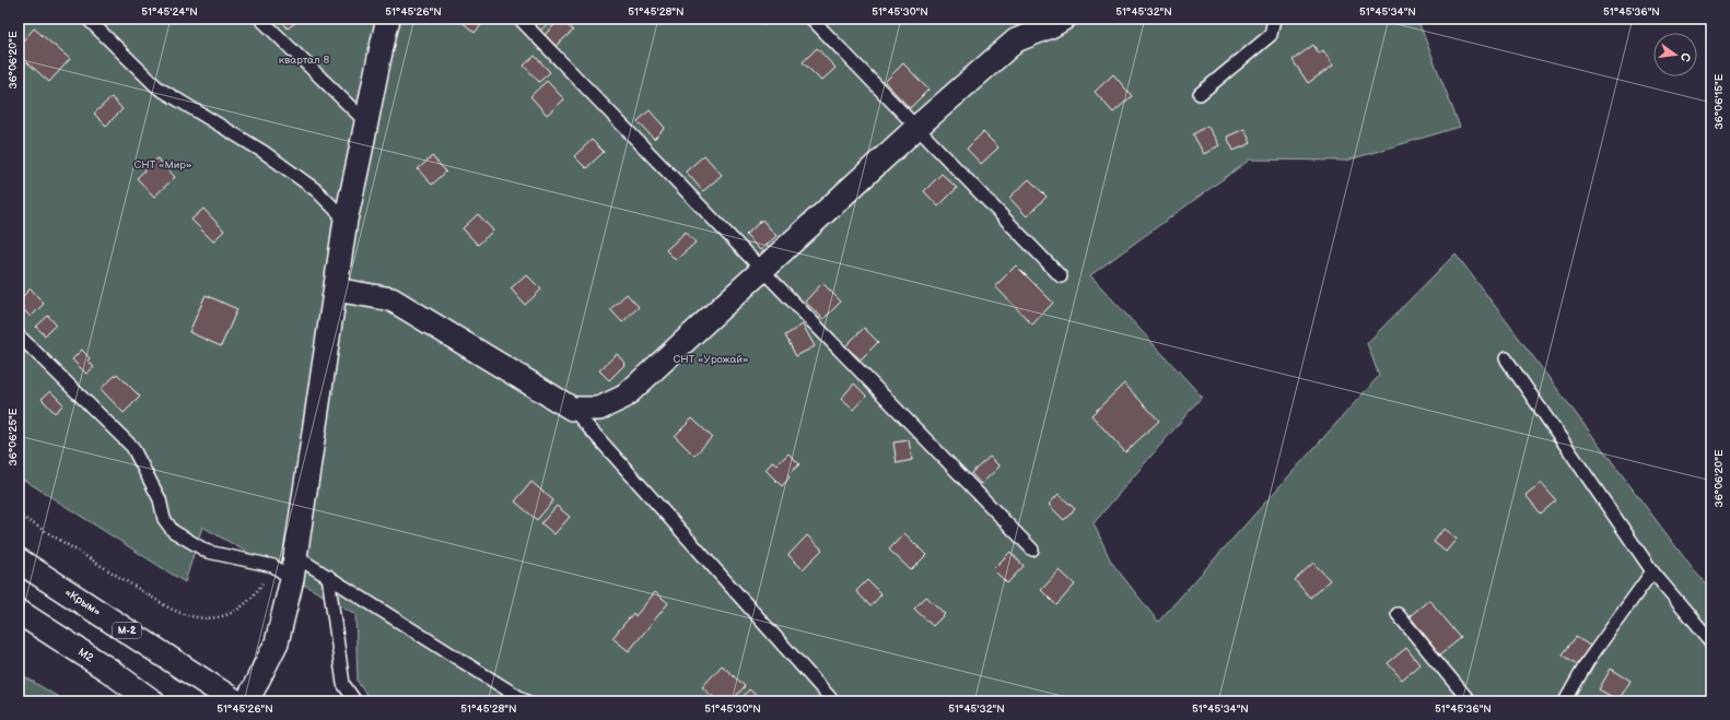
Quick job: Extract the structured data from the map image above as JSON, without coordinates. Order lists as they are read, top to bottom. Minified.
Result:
{"streets":{"highway":["«Крым»","М-2","М2"]},"parks":["квартал 8","СНТ «Мир»","СНТ «Урожай»"],"north":"right","coordinates":["51°45'24\"N","51°45'26\"N","51°45'28\"N","51°45'30\"N","51°45'32\"N","51°45'34\"N","51°45'36\"N","36°06'20\"E","36°06'15\"E","36°06'25\"E"]}
